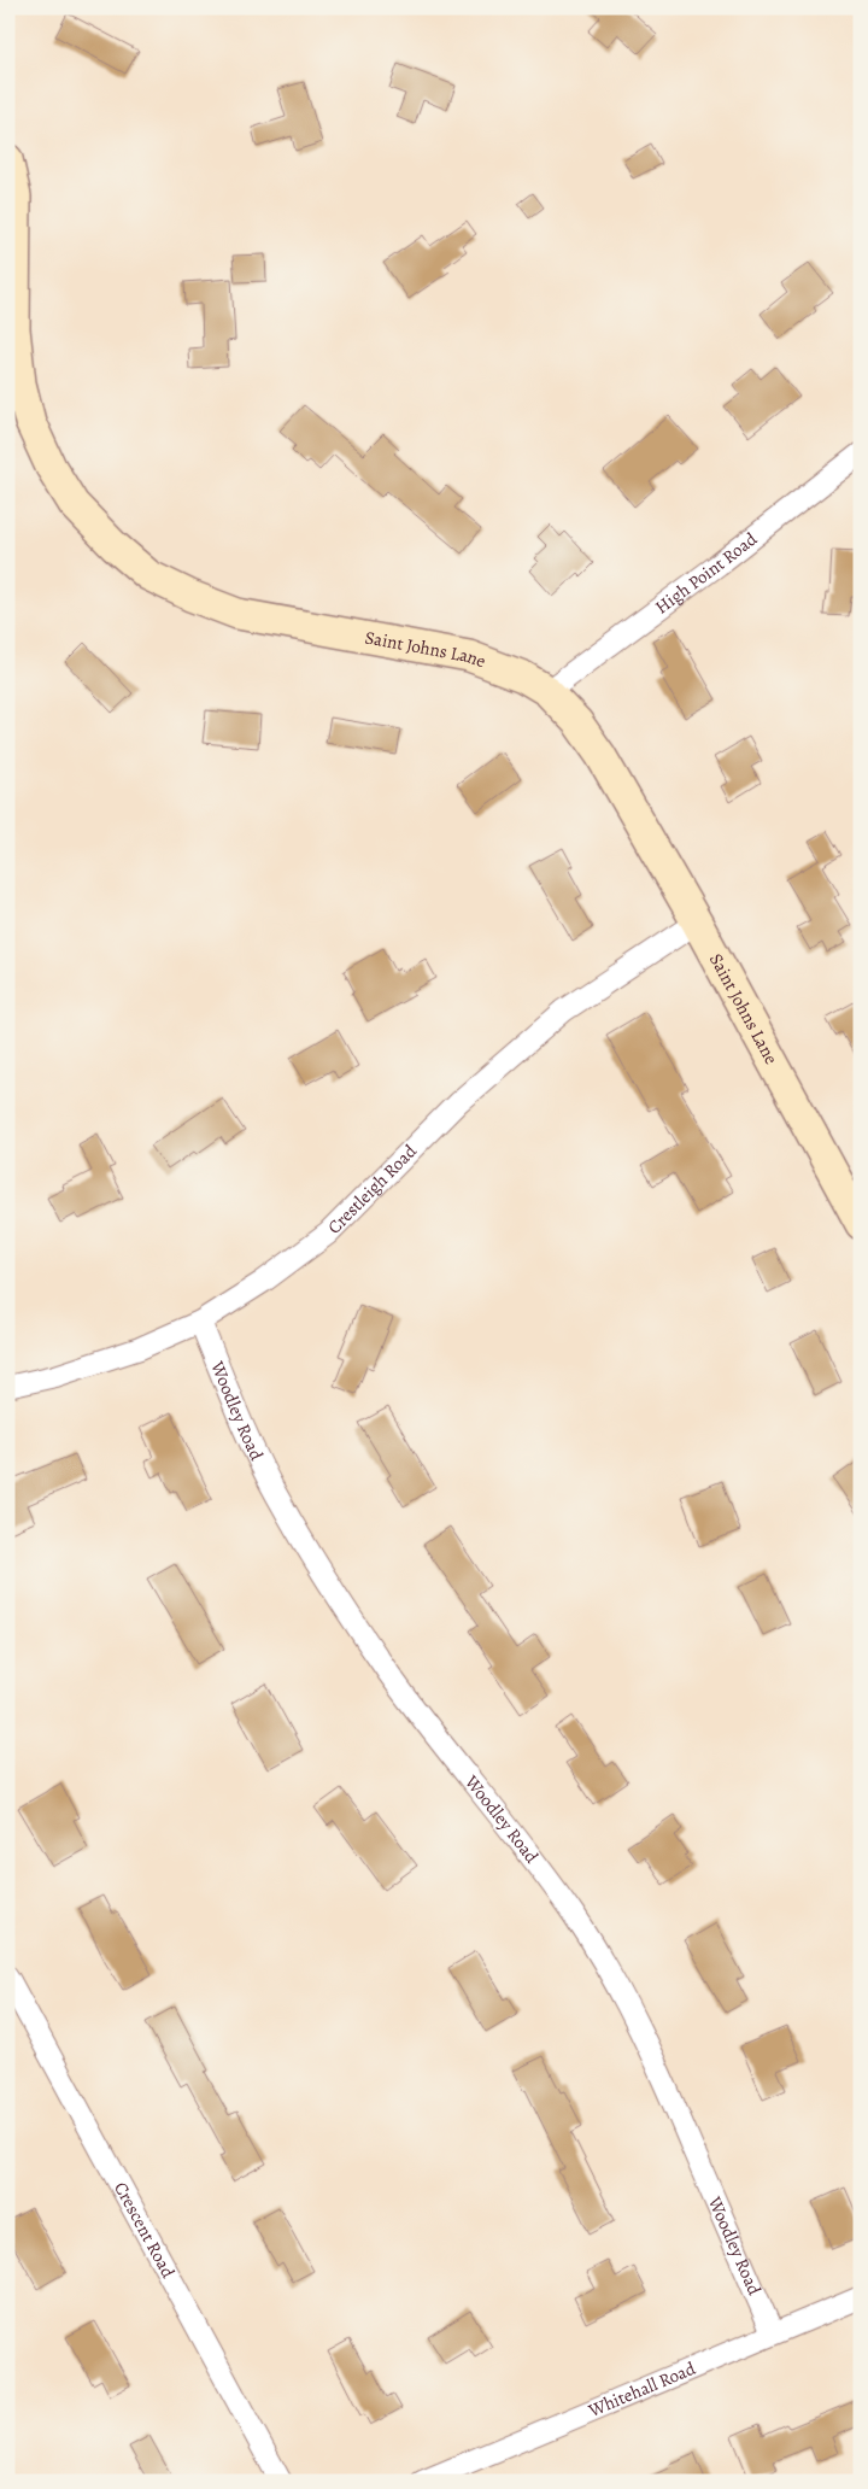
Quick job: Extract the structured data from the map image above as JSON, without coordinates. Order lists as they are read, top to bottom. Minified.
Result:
{"streets":{"street":["High Point Road","Saint Johns Lane","Crestleigh Road","Woodley Road","Crescent Road","Whitehall Road"]},"crossings":[["High Point Road","Saint Johns Lane"],["Saint Johns Lane","Crestleigh Road"],["Crestleigh Road","Woodley Road"],["Woodley Road","Whitehall Road"]]}
